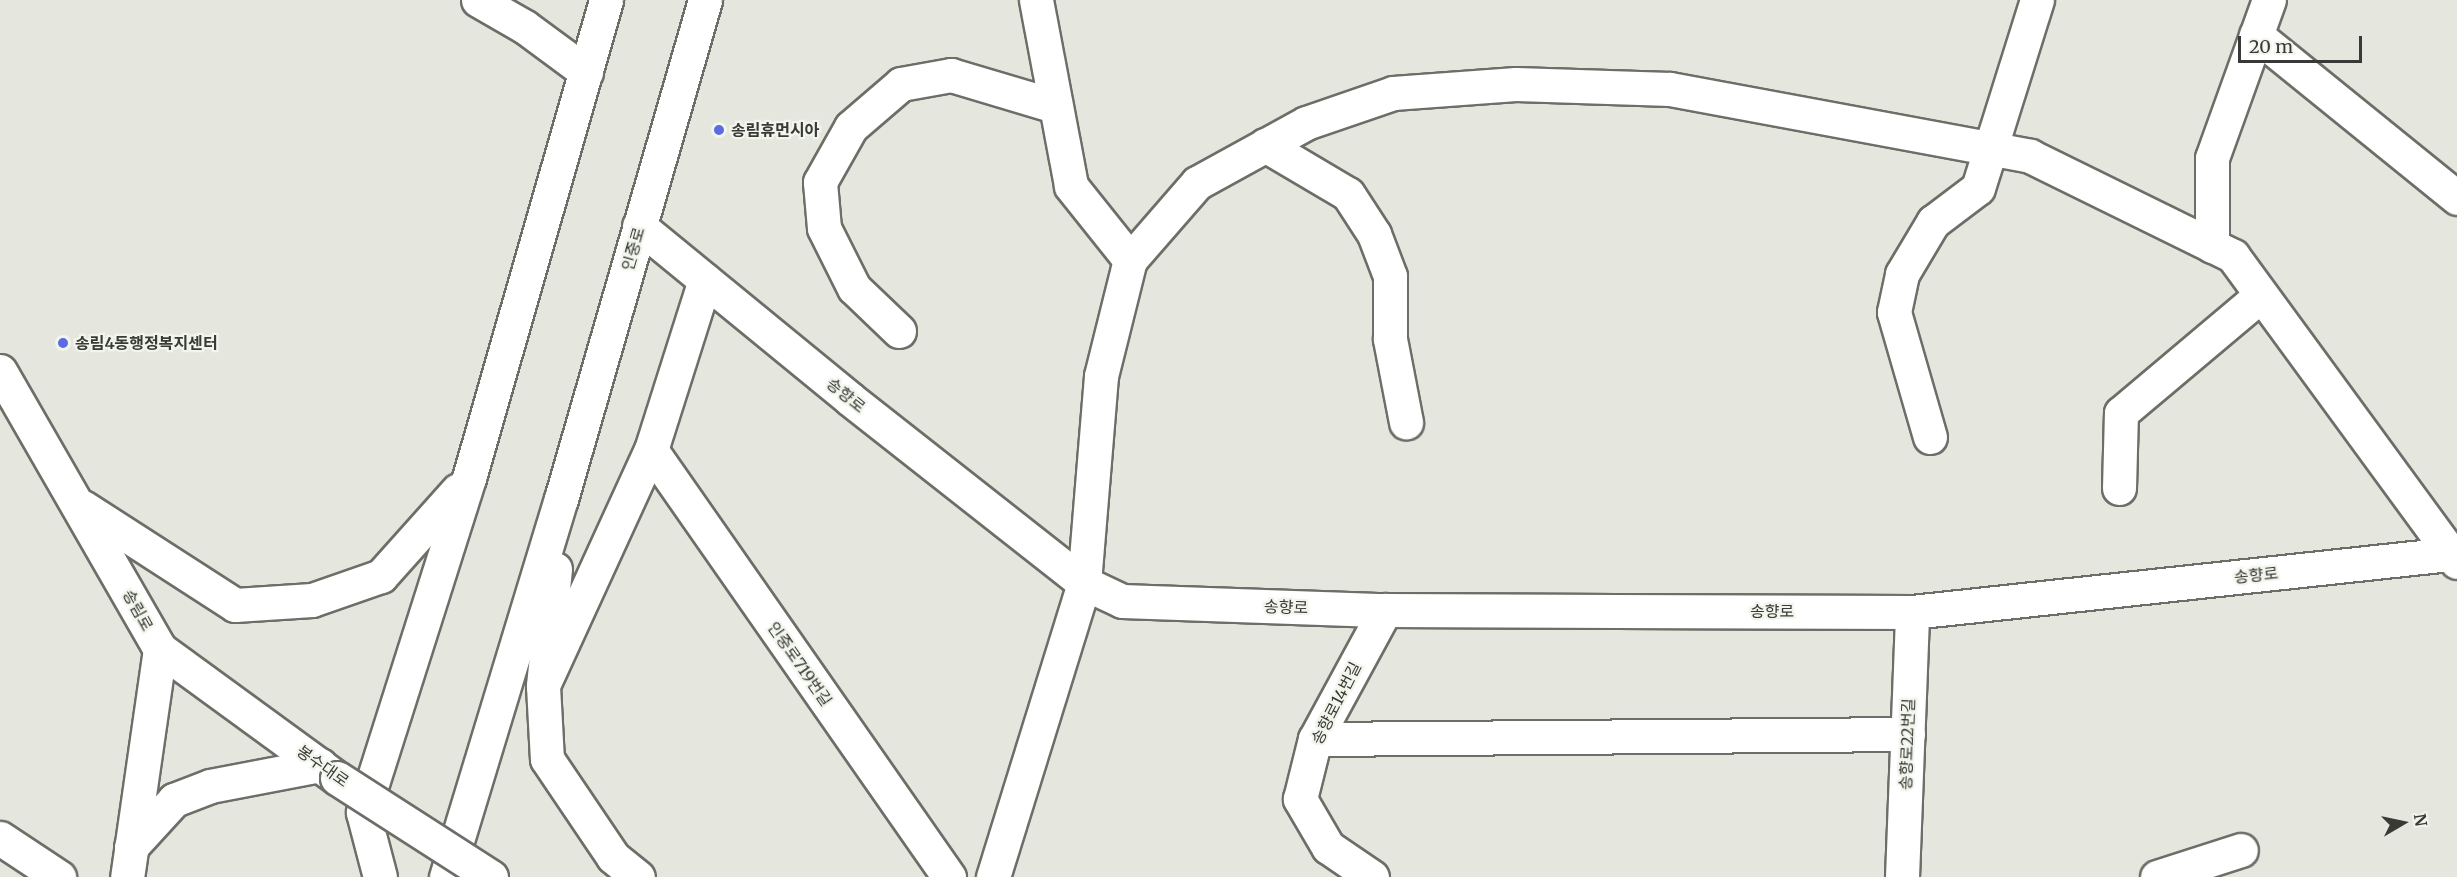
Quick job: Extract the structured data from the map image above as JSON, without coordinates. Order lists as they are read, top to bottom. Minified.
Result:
{"streets":{"main road":["인중로","송향로","송림로","인중로719번길","송향로14번길","송향로22번길","봉수대로"]},"crossings":[["인중로","송향로"],["송향로","송향로14번길"],["송향로","송향로22번길"],["송림로","봉수대로"]],"places":["송림휴먼시아","송림4동행정복지센터"],"scale_bar":"20 m","north":"right"}
